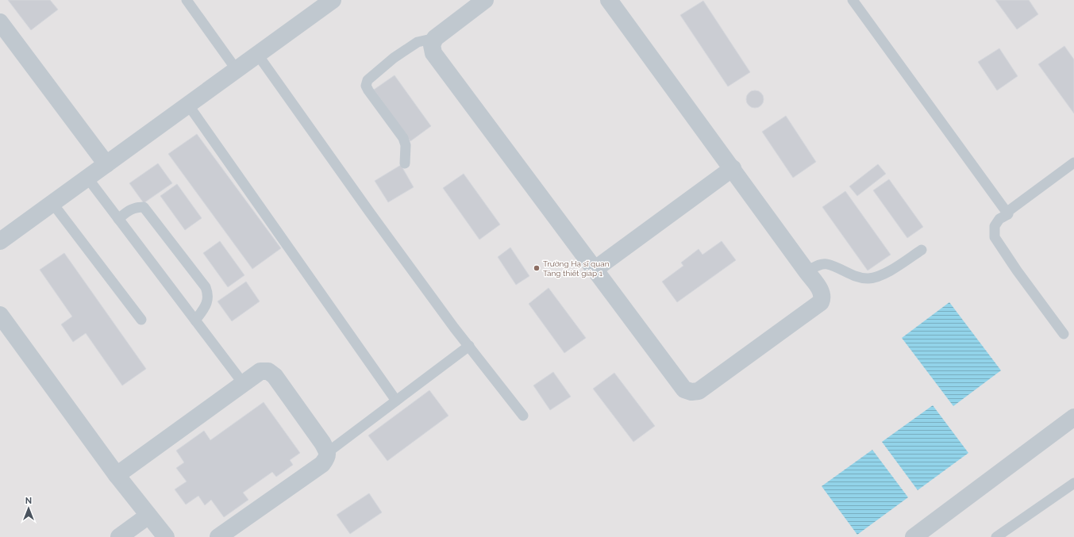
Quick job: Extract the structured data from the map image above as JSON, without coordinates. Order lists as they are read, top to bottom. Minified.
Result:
{"places":["Trường Hạ sĩ quan Tăng thiết giáp 1"],"north":"top"}
